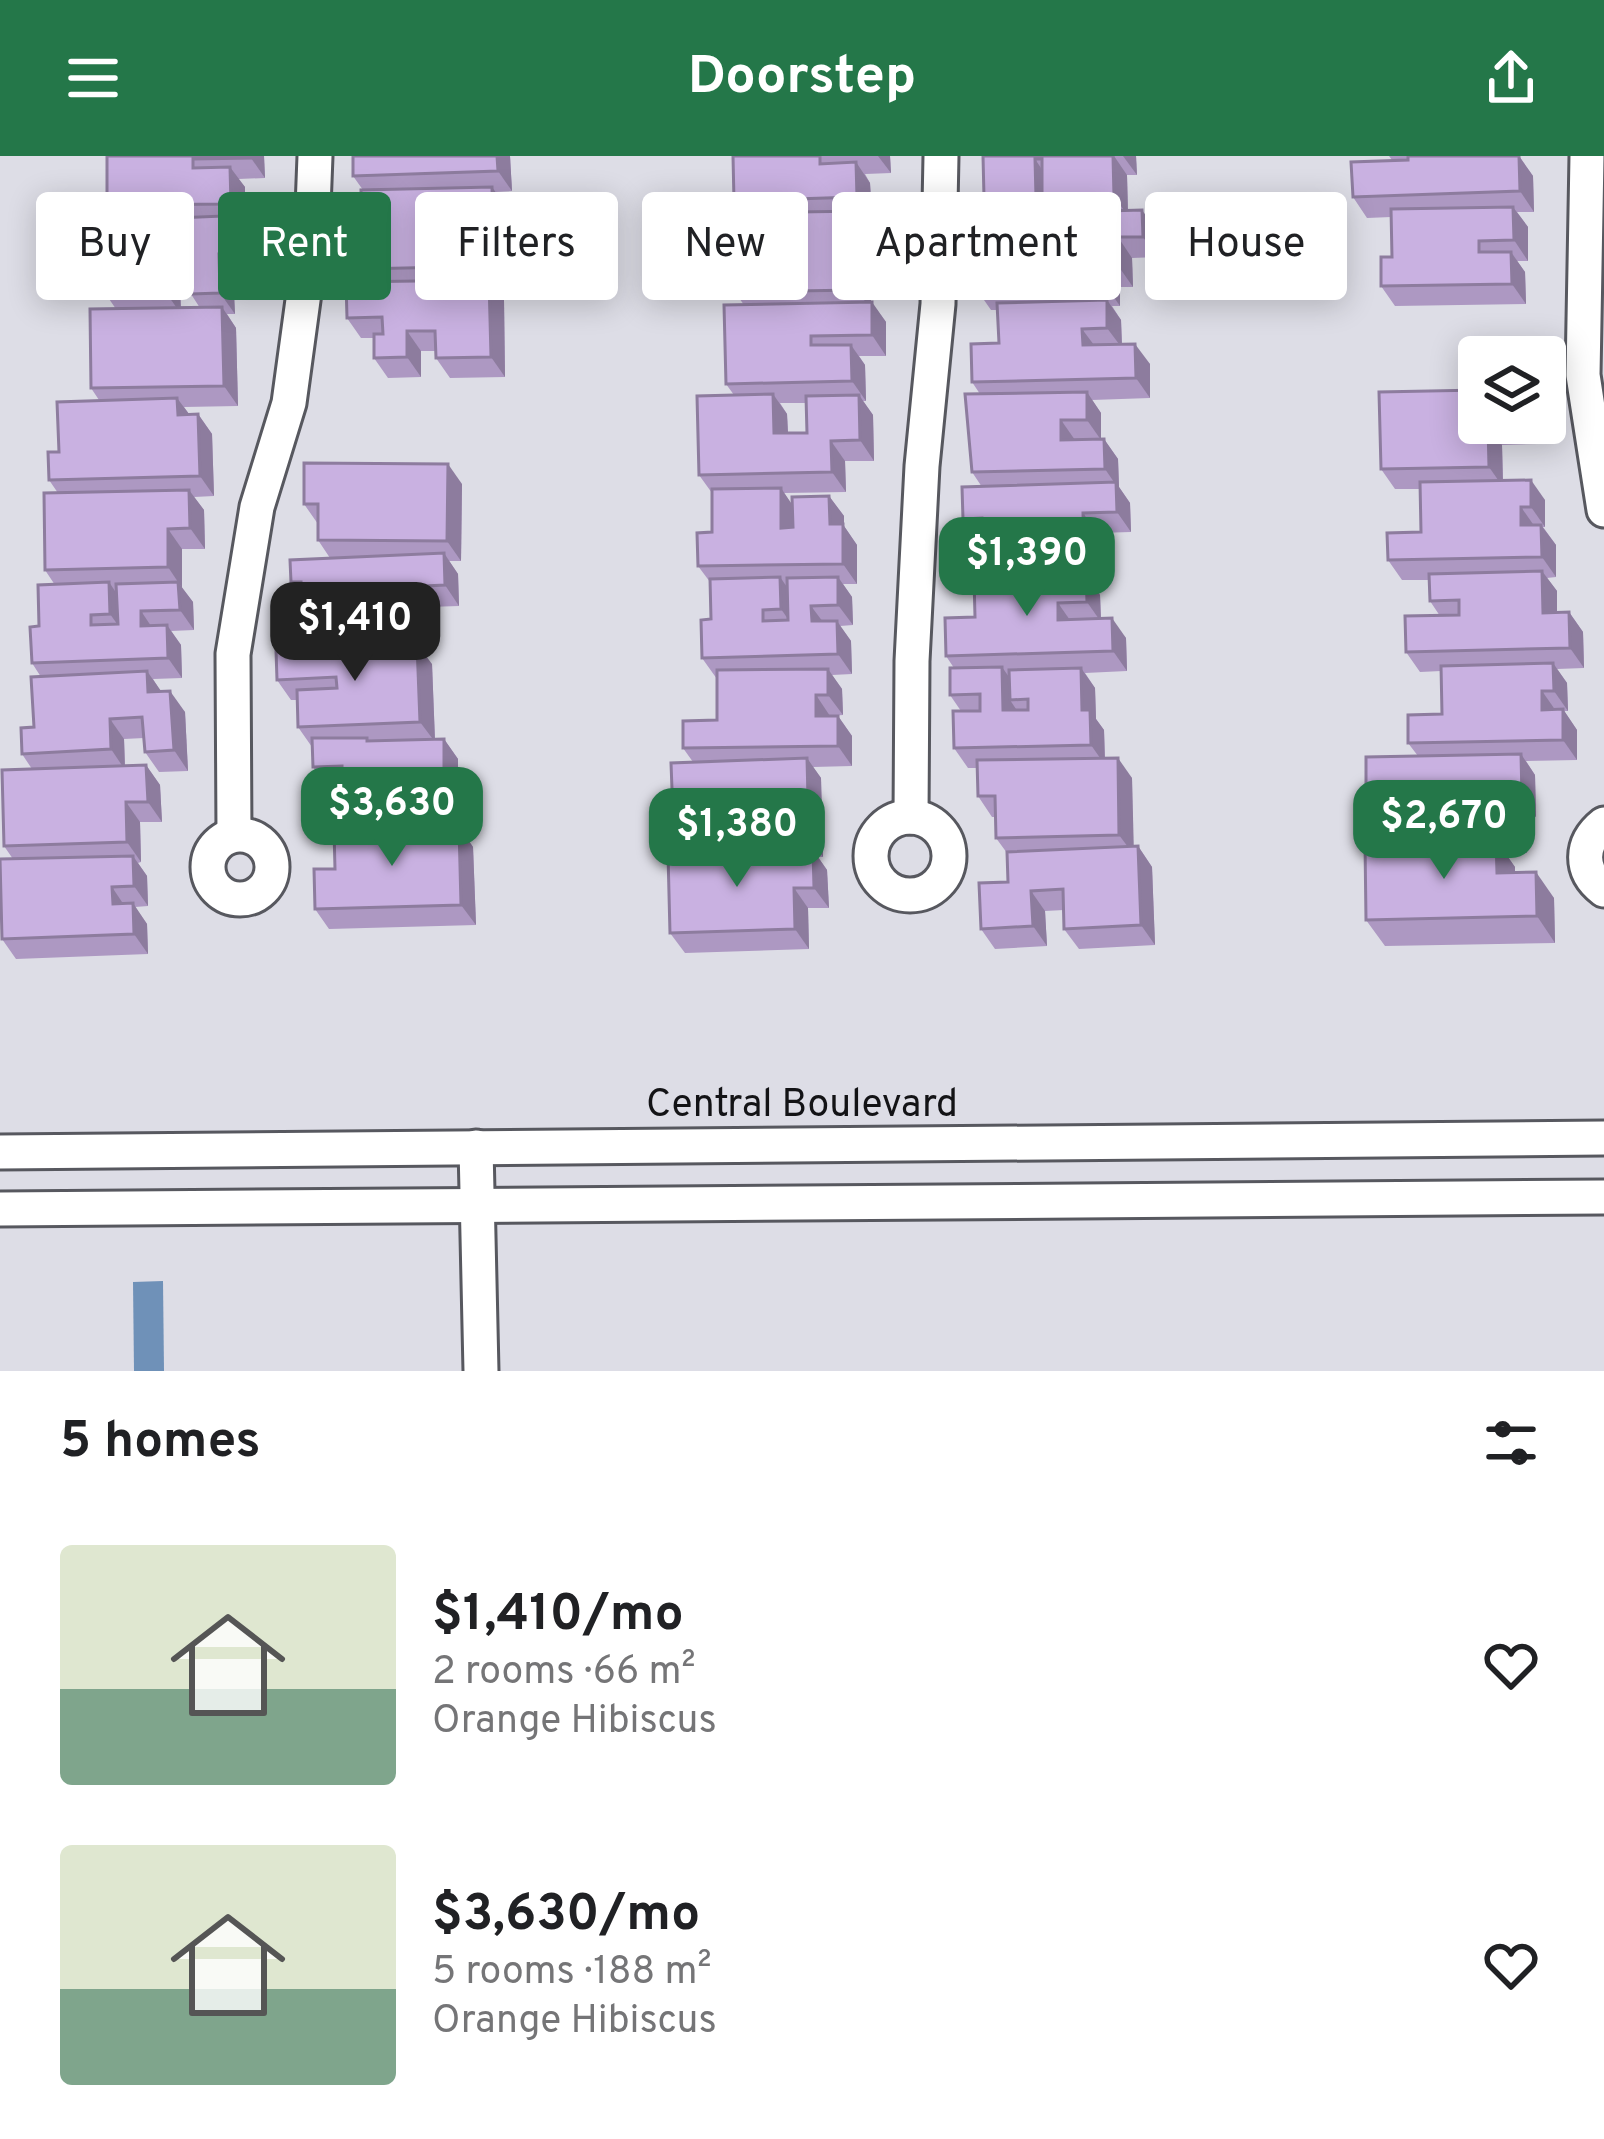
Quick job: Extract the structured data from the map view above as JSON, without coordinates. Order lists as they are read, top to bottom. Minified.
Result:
{"streets":{"street":["Central Boulevard"]},"page":{"header":"Doorstep","chip":["Buy","Rent","Filters","New","Apartment","House"],"price":["$1,390","$1,410","$3,630","$2,670","$1,380"],"heading":"5 homes","list":[{"name":"$1,410/mo","note":"2 rooms · 66 m² · Orange Hibiscus"},{"name":"$3,630/mo","note":"5 rooms · 188 m² · Orange Hibiscus"}]}}
